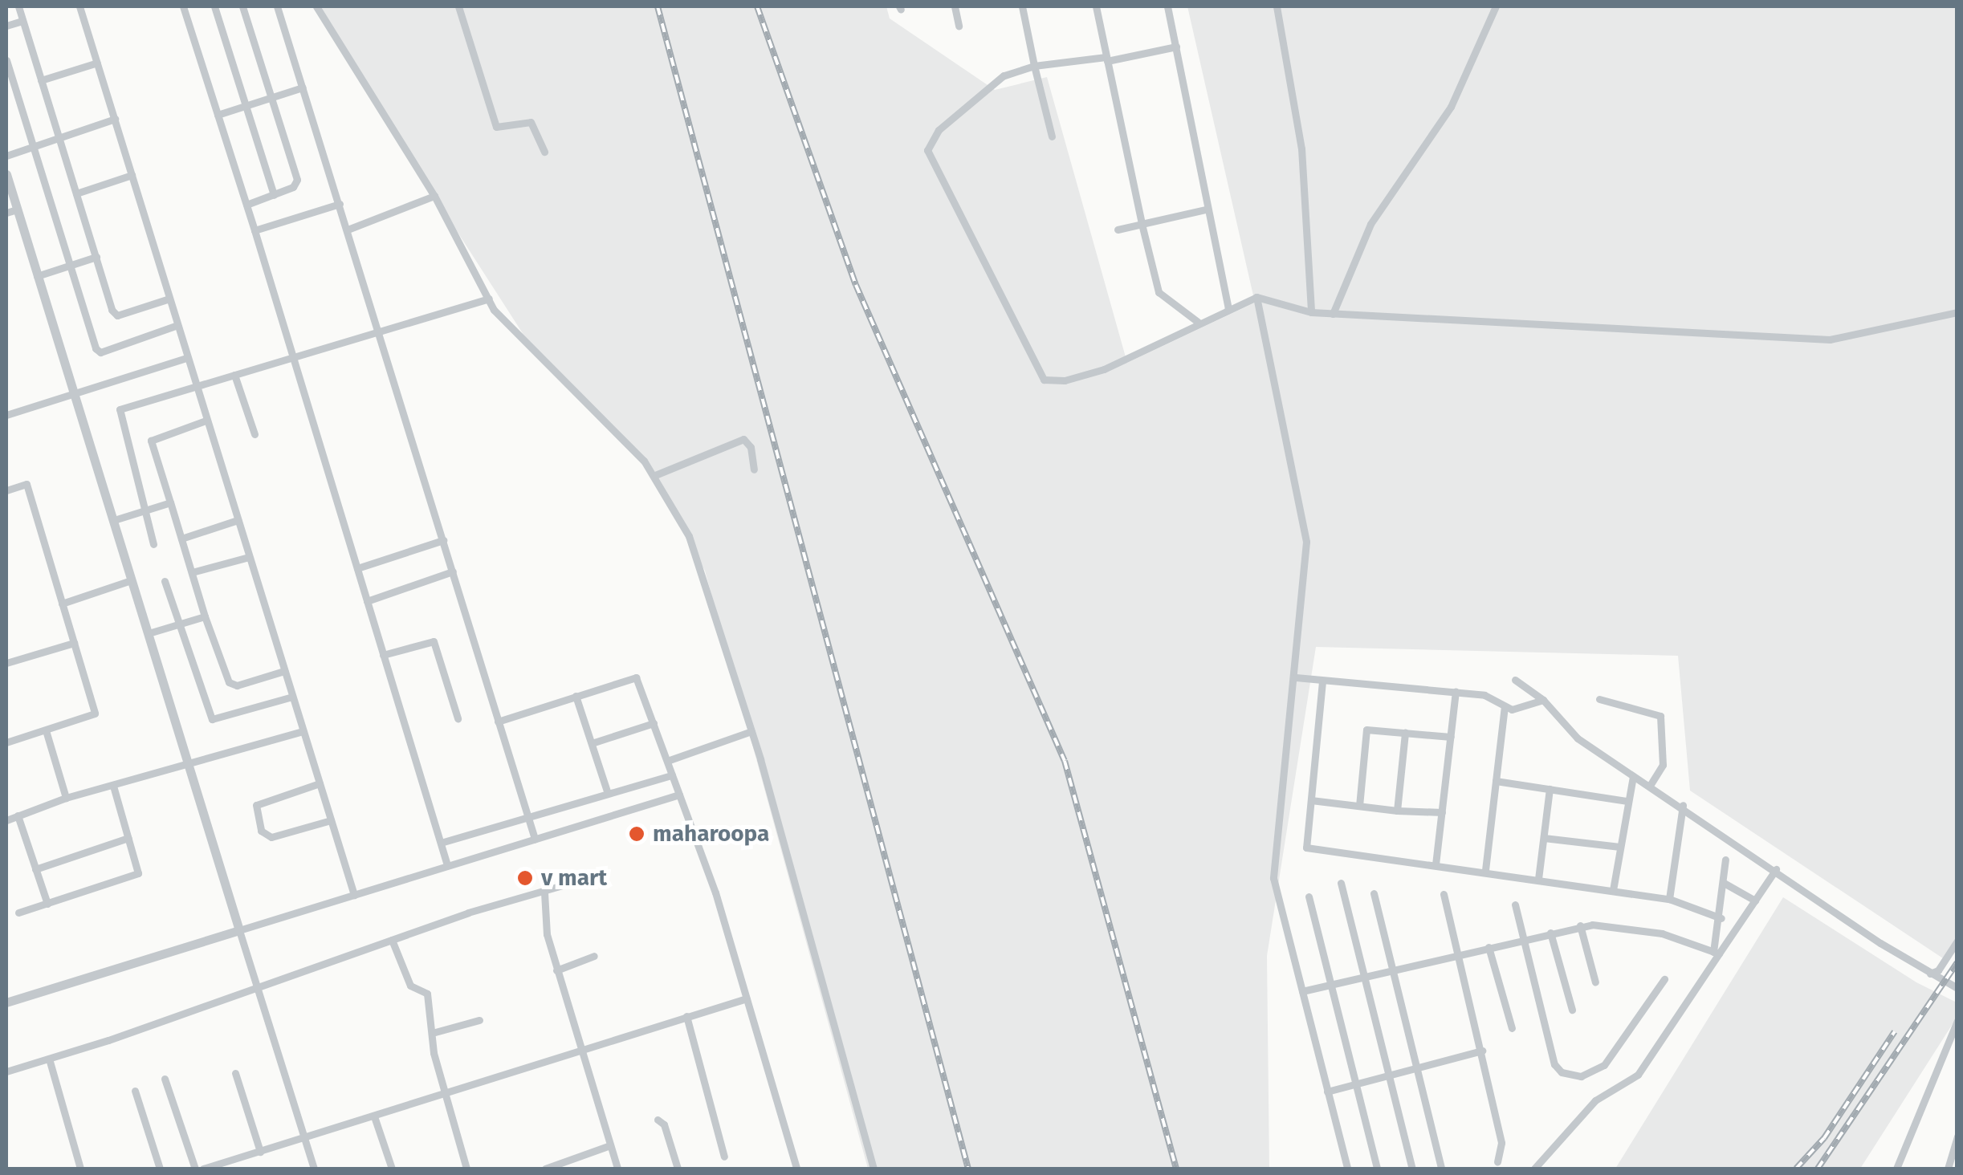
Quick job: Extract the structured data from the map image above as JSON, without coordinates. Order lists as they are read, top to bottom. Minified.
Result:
{"places":["maharoopa","v mart"]}
